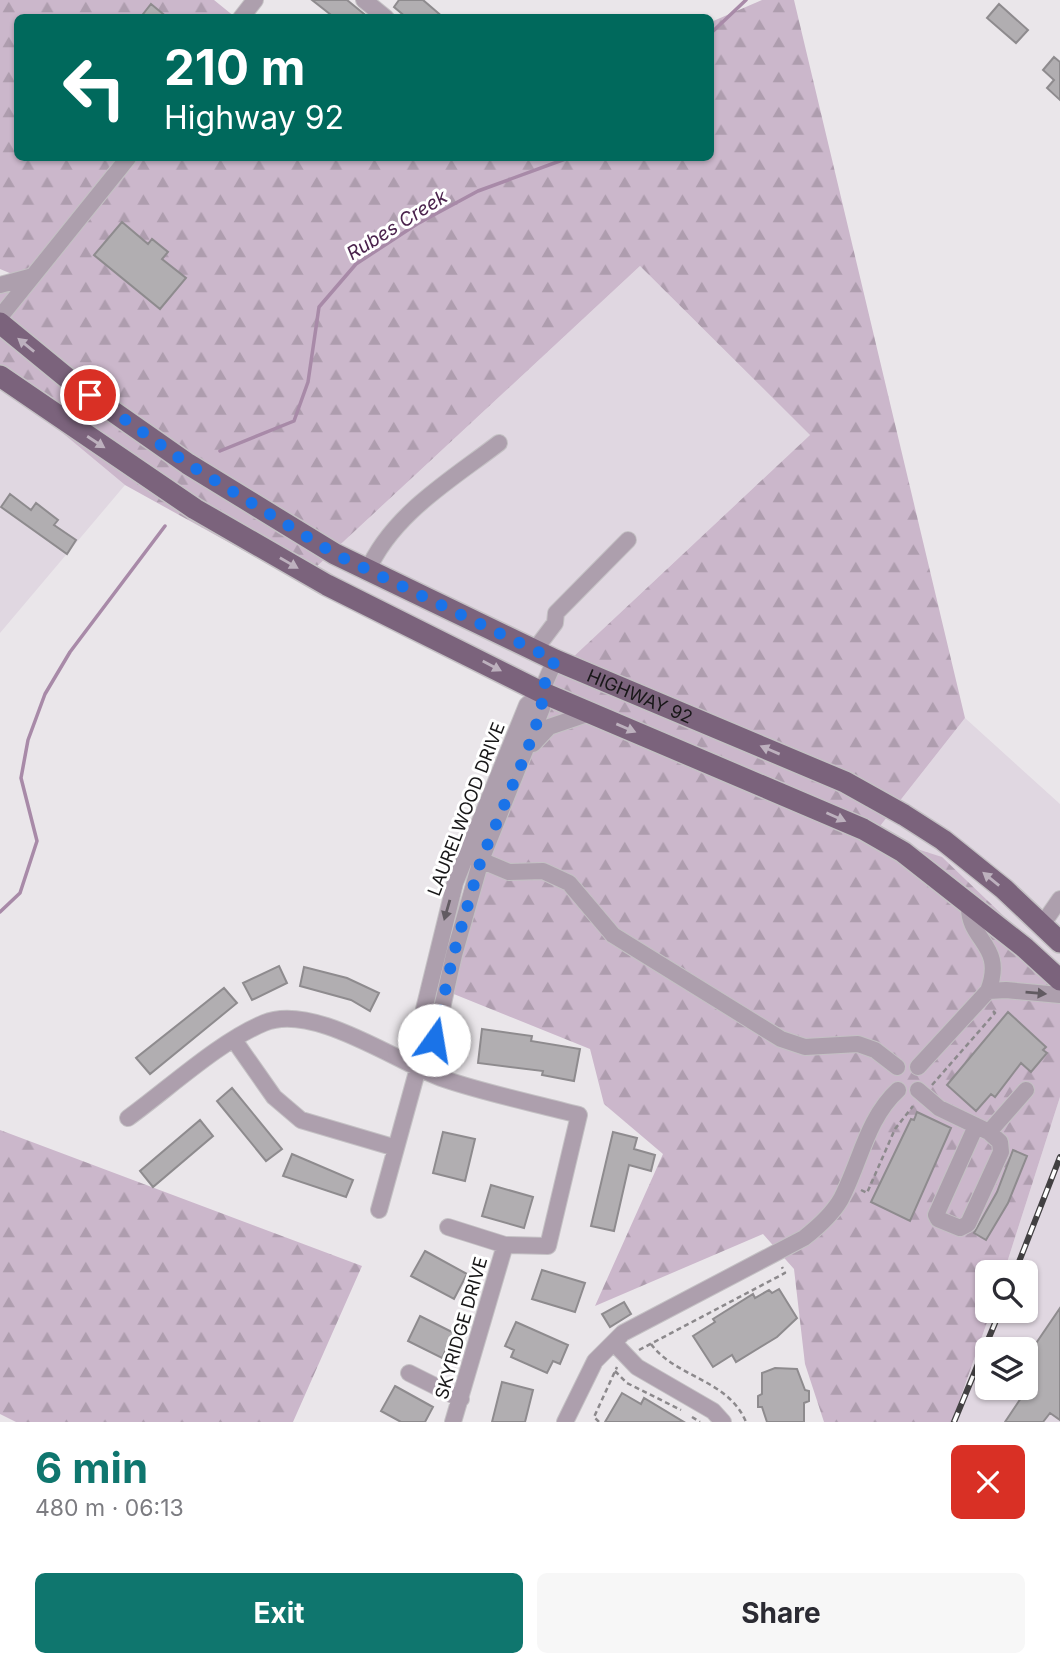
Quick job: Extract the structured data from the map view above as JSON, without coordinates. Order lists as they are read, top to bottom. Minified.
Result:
{"streets":{"main road":["HIGHWAY 92"],"street":["LAURELWOOD DRIVE","SKYRIDGE DRIVE"]},"crossings":[["HIGHWAY 92","LAURELWOOD DRIVE"],["LAURELWOOD DRIVE","SKYRIDGE DRIVE"]],"water":["Rubes Creek"],"page":{"turn":["210 m","Highway 92"],"heading":["6 min","480 m · 06:13"],"buttons":["Exit","Share"]}}
